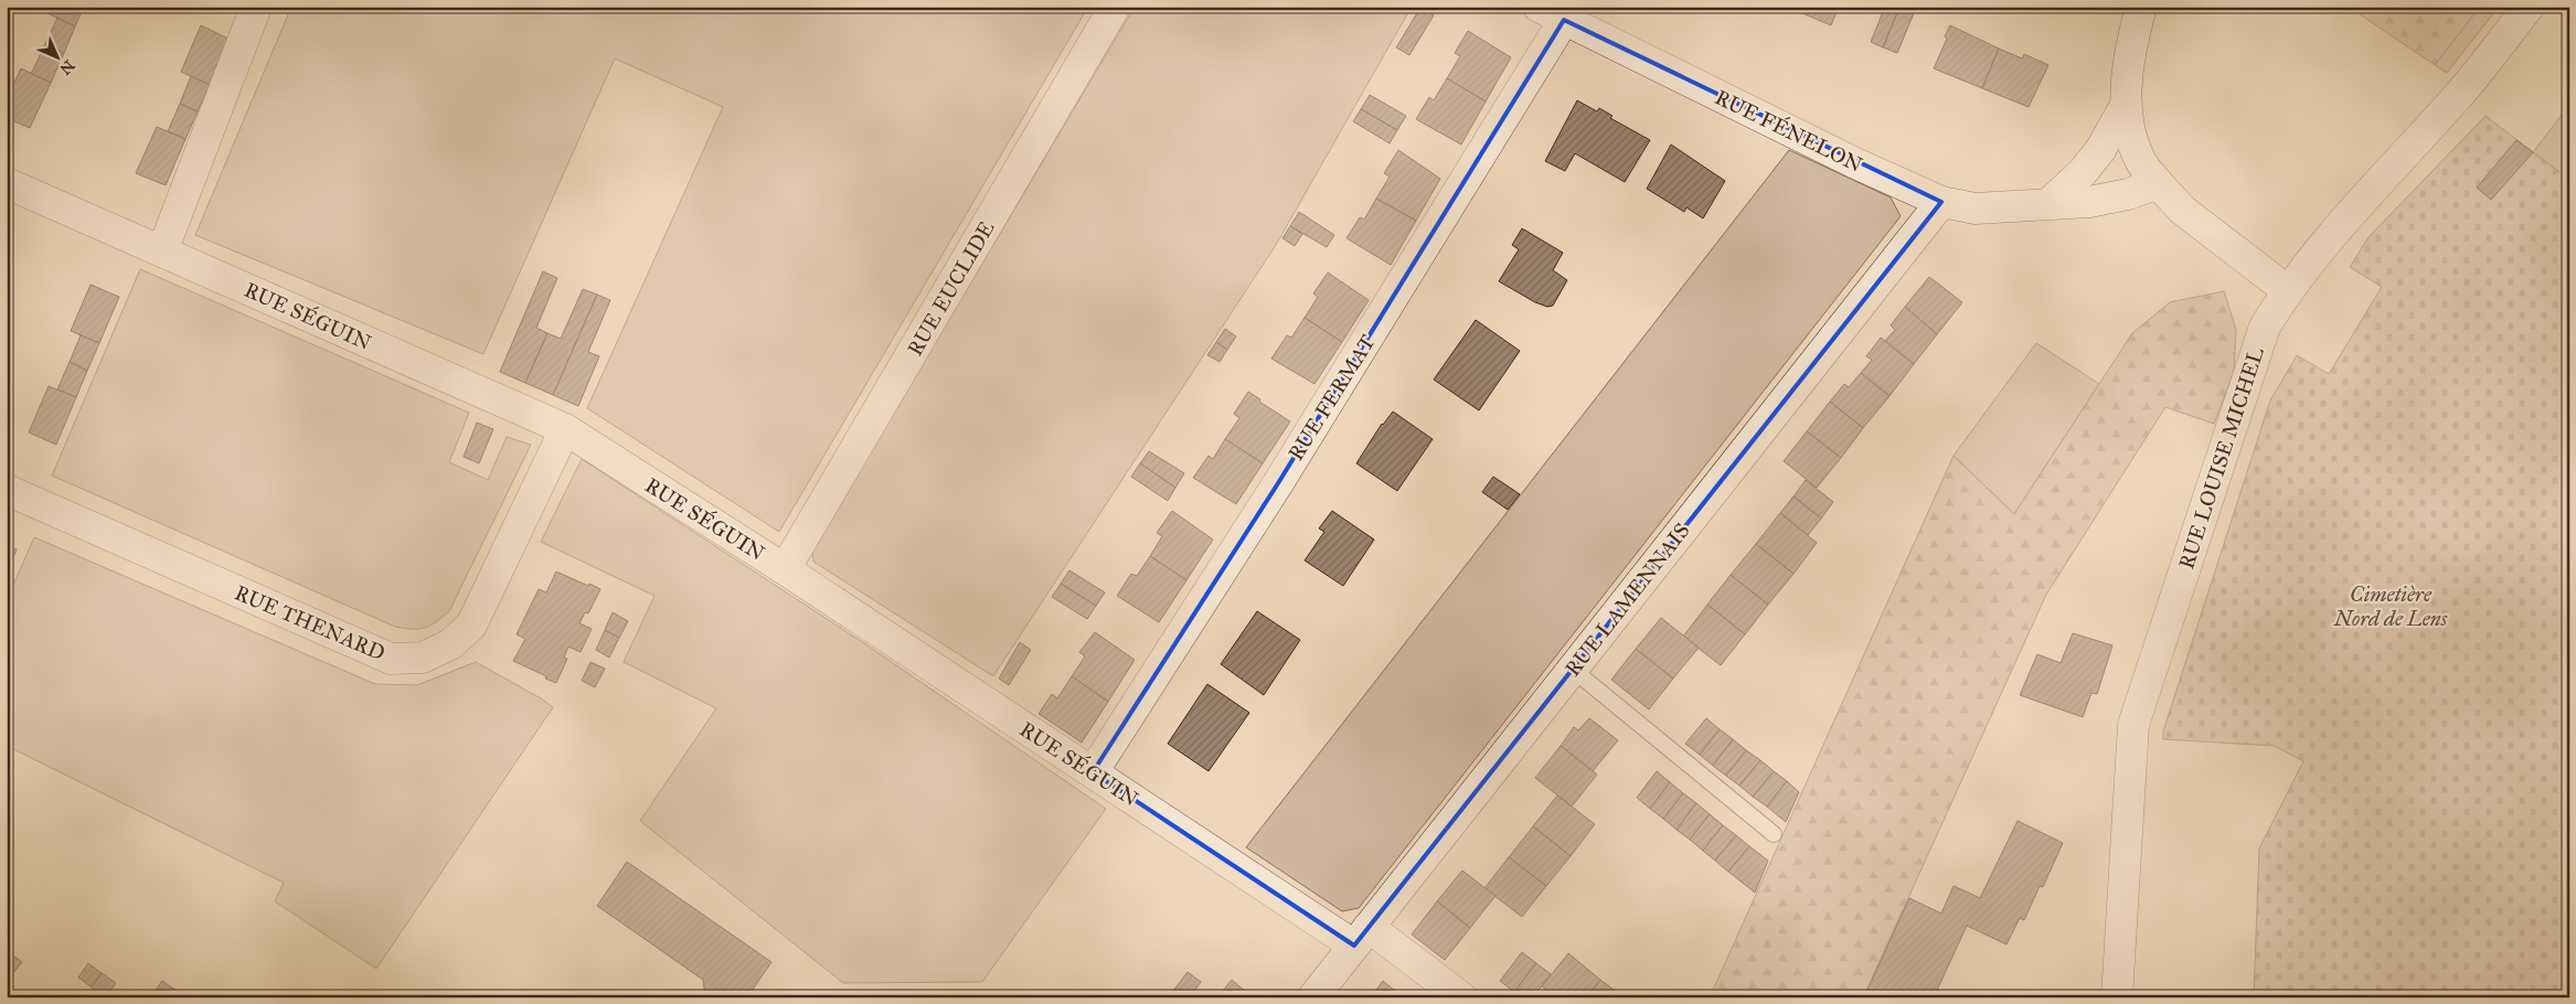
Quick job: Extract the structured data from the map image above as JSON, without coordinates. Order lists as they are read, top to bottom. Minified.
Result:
{"streets":{"street":["RUE FÉNELON","RUE EUCLIDE","RUE SÉGUIN","RUE FERMAT","RUE LOUISE MICHEL","RUE LAMENNAIS","RUE THENARD"]},"crossings":[["RUE FÉNELON","RUE FERMAT"],["RUE FÉNELON","RUE LAMENNAIS"],["RUE EUCLIDE","RUE SÉGUIN"],["RUE SÉGUIN","RUE FERMAT"],["RUE SÉGUIN","RUE LAMENNAIS"],["RUE SÉGUIN","RUE THENARD"]],"parks":["Cimetière Nord de Lens"],"north":"bottom right"}
